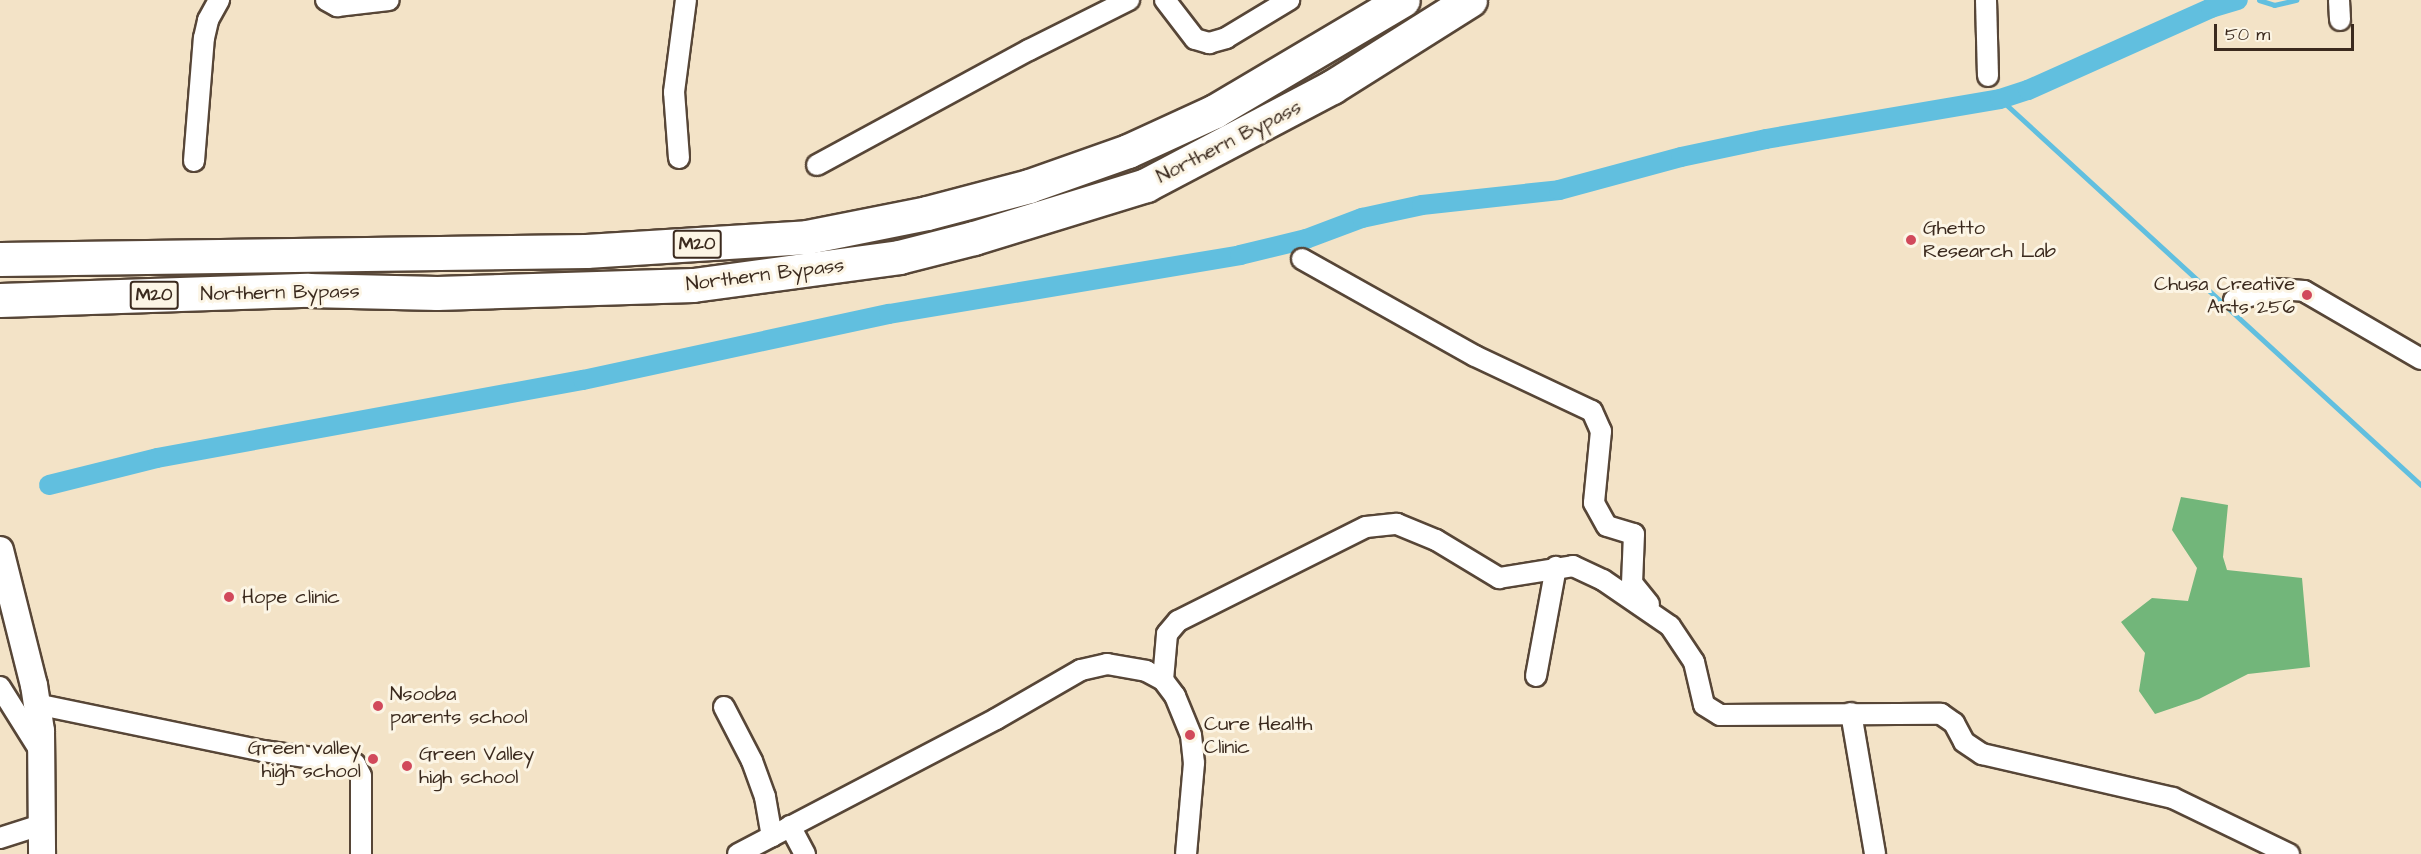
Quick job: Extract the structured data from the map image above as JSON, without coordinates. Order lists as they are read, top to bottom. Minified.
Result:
{"streets":{"highway":["Northern Bypass","M20"]},"places":["Ghetto Research Lab","Chusa Creative Arts 256","Hope clinic","Nsooba parents school","Cure Health Clinic","Green valley high school","Green Valley high school"],"scale_bar":"50 m"}
